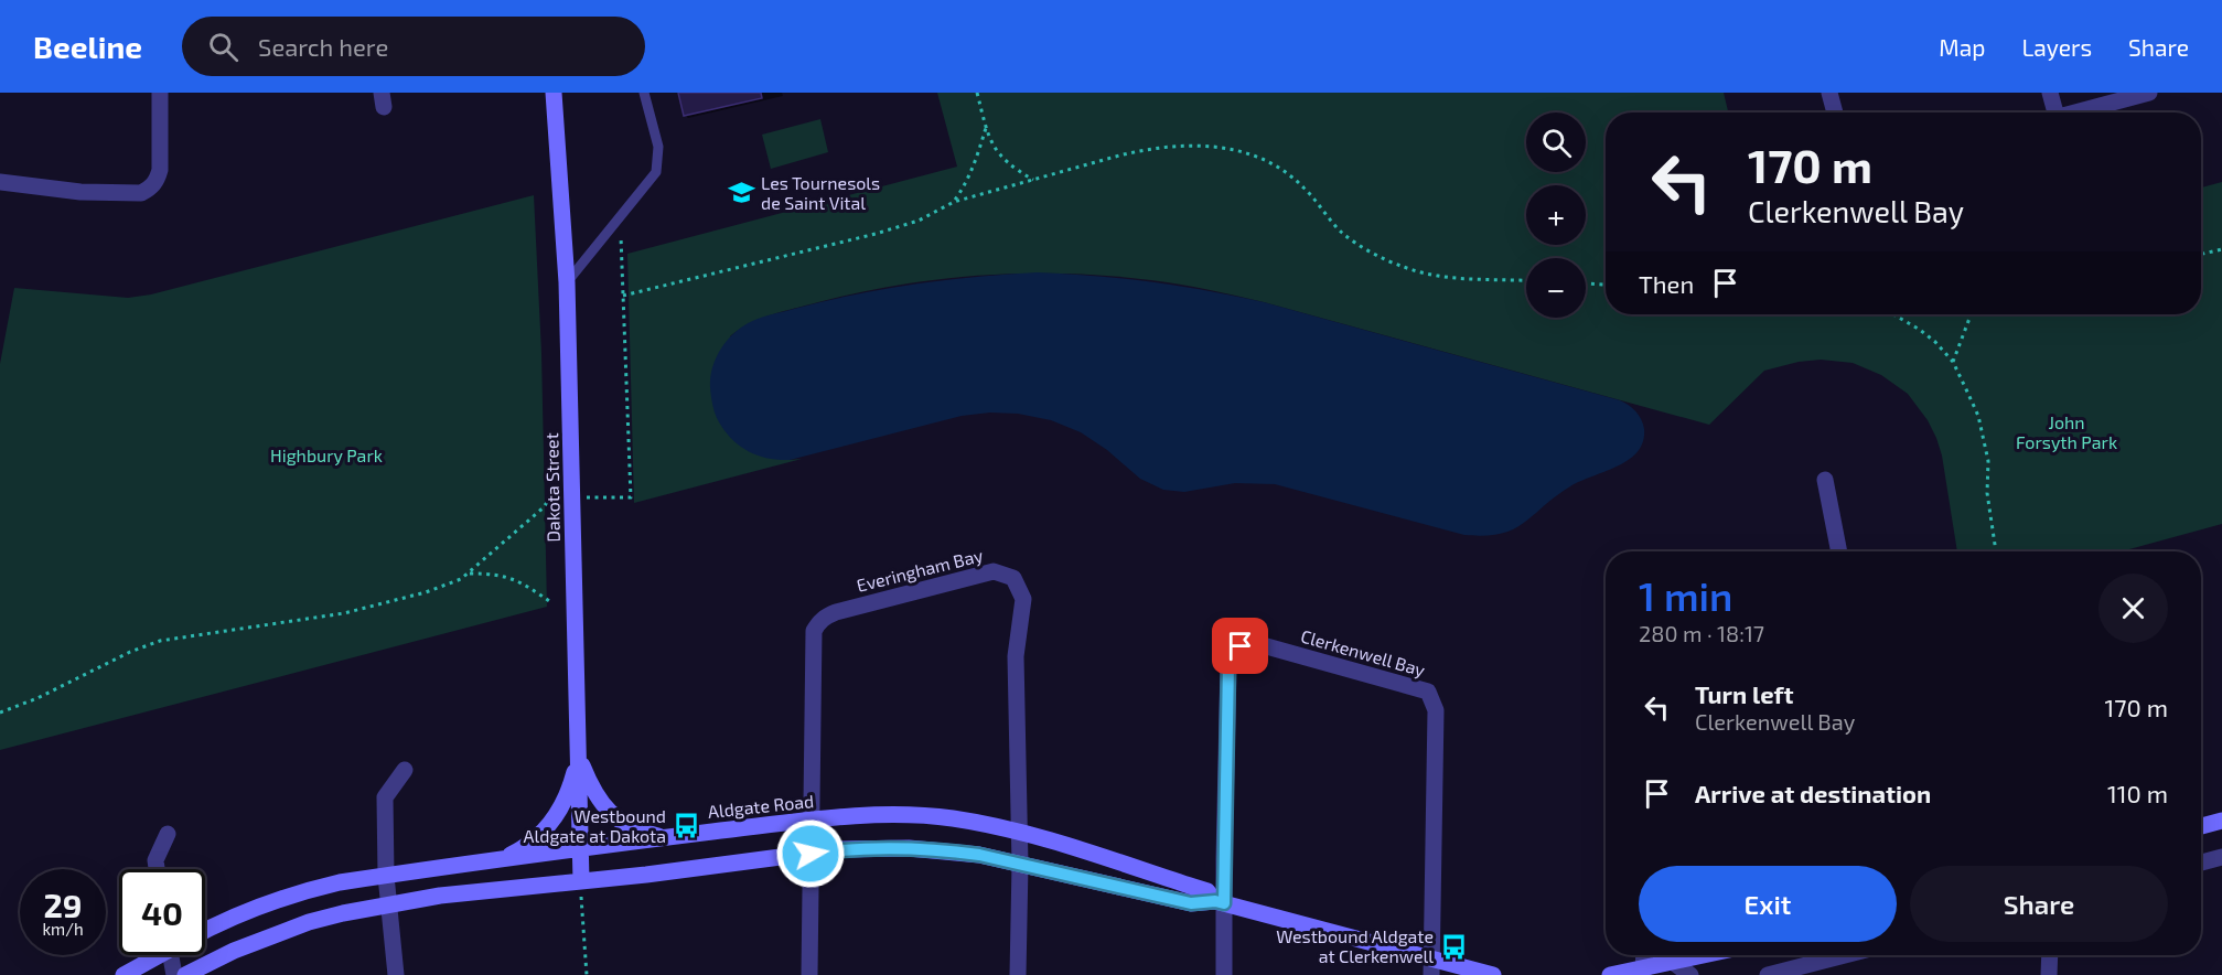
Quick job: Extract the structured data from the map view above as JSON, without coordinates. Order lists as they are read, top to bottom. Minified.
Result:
{"streets":{"street":["Dakota Street","Everingham Bay","Clerkenwell Bay","Aldgate Road"]},"crossings":[["Dakota Street","Aldgate Road"],["Everingham Bay","Aldgate Road"],["Clerkenwell Bay","Aldgate Road"]],"parks":["John Forsyth Park","Highbury Park"],"places":{"school or university":["Les Tournesols de Saint Vital"],"bus stop":["Westbound Aldgate at Dakota","Westbound Aldgate at Clerkenwell"]},"page":{"header":"Beeline","search":"Search here","nav":["Map","Layers","Share"],"map_buttons":["+","−"],"turn":["170 m","Clerkenwell Bay"],"then":"Then","heading":["1 min","280 m · 18:17"],"list":[{"name":"Turn left","note":"Clerkenwell Bay","value":"170 m"},{"name":"Arrive at destination","value":"110 m"}],"buttons":["Exit","Share"],"speed":"29 km/h","limit":"40"}}
